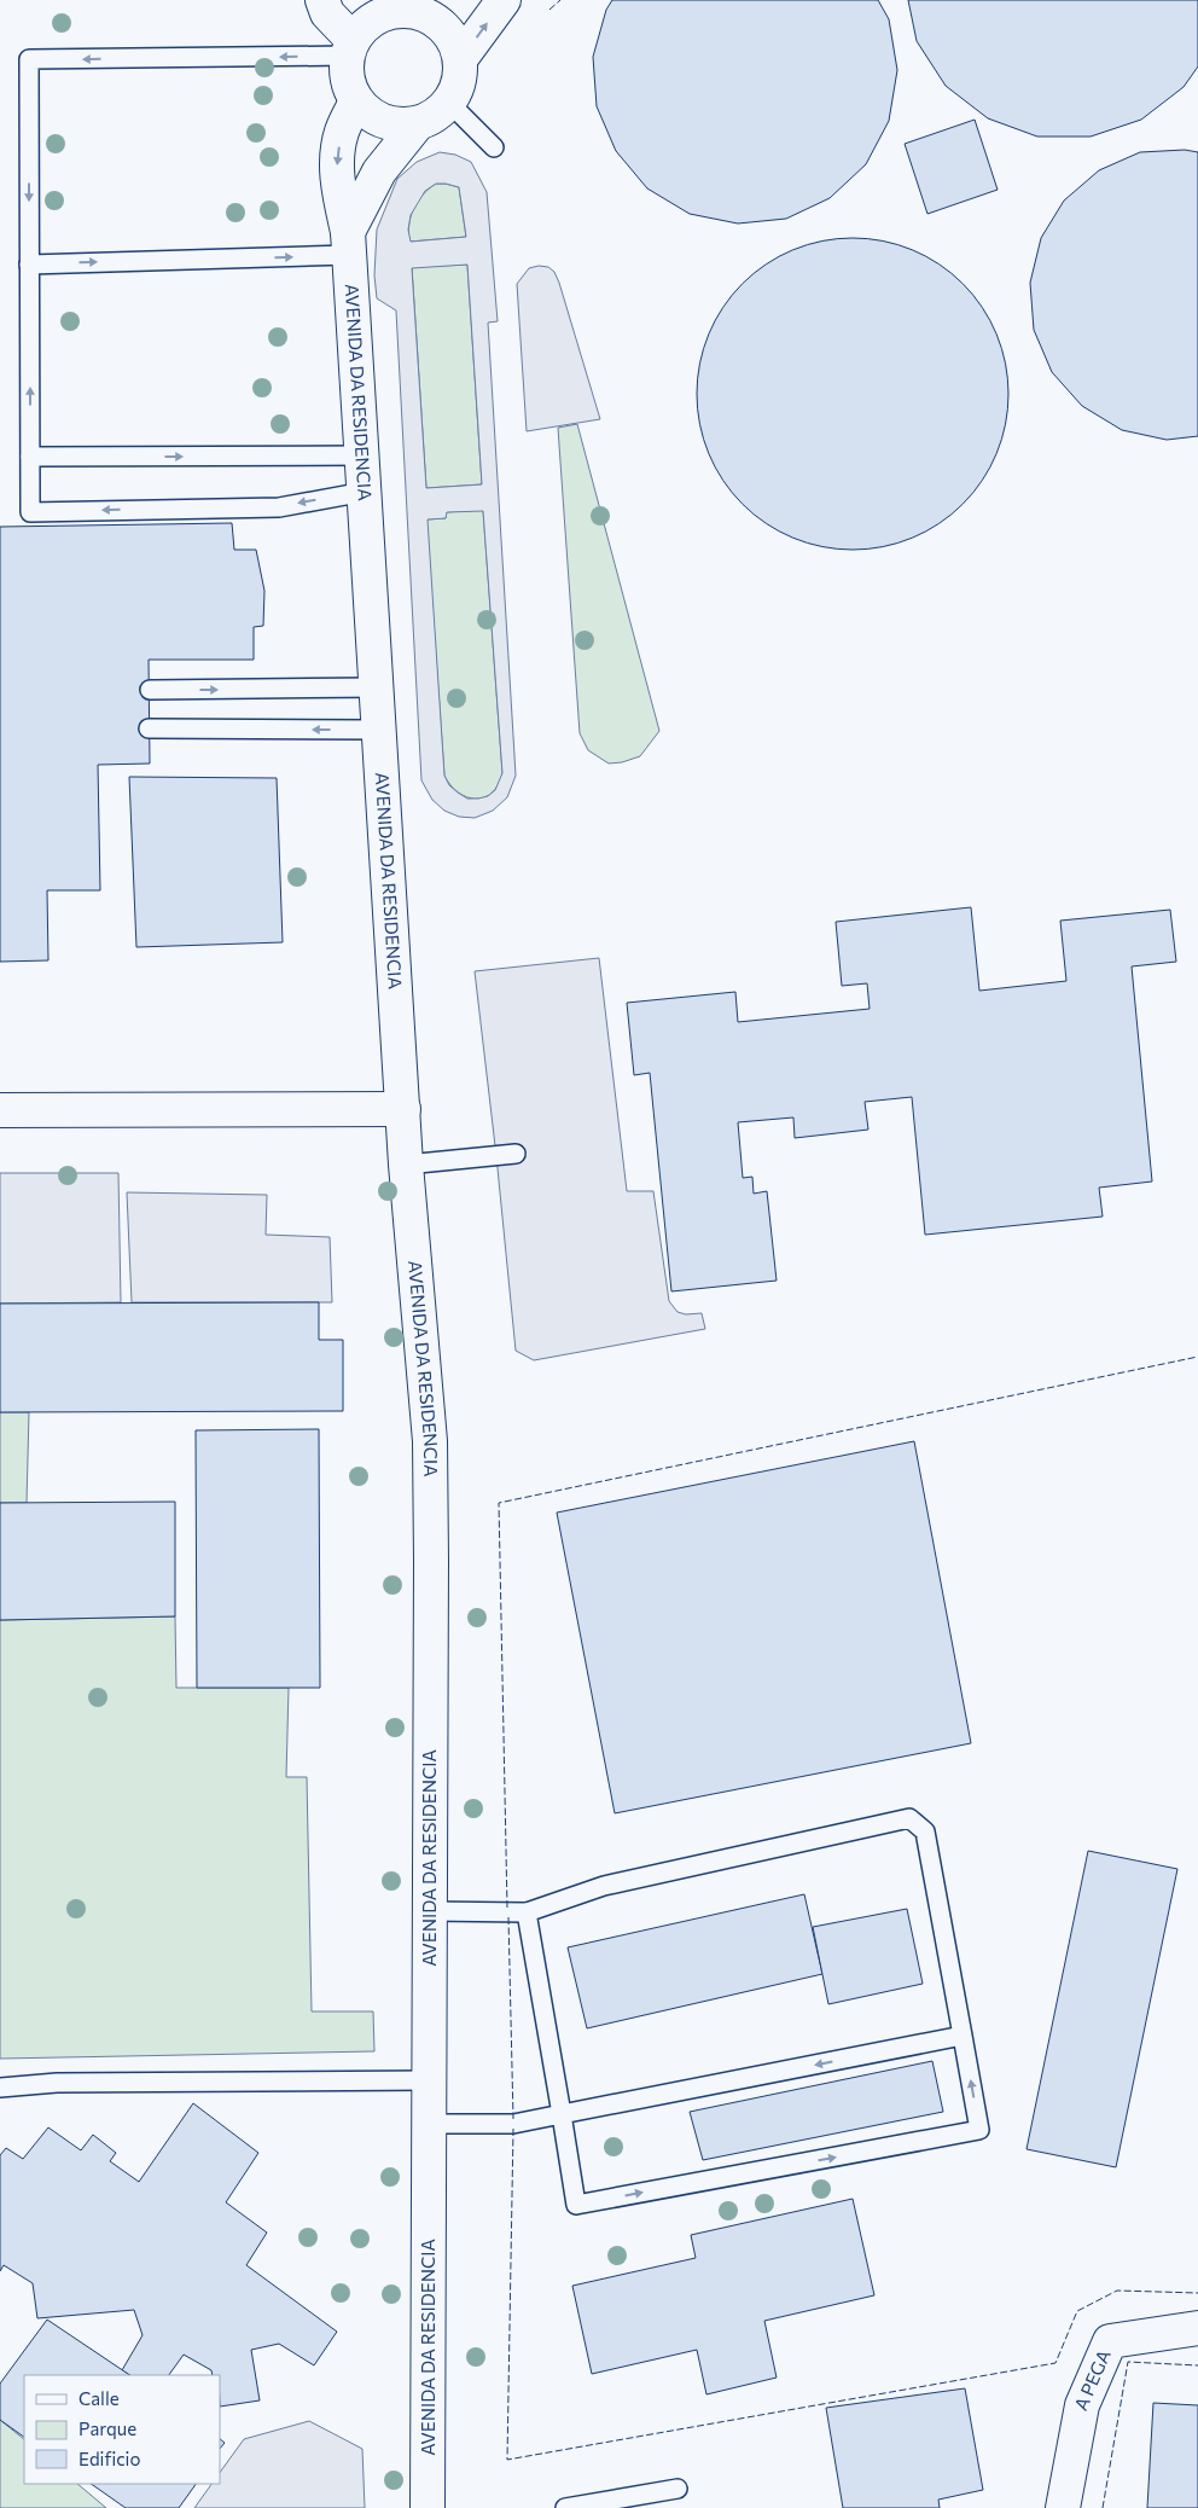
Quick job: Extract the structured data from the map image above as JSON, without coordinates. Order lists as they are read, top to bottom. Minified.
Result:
{"streets":{"street":["AVENIDA DA RESIDENCIA","A PEGA"]},"legend":["Calle","Parque","Edificio"]}
